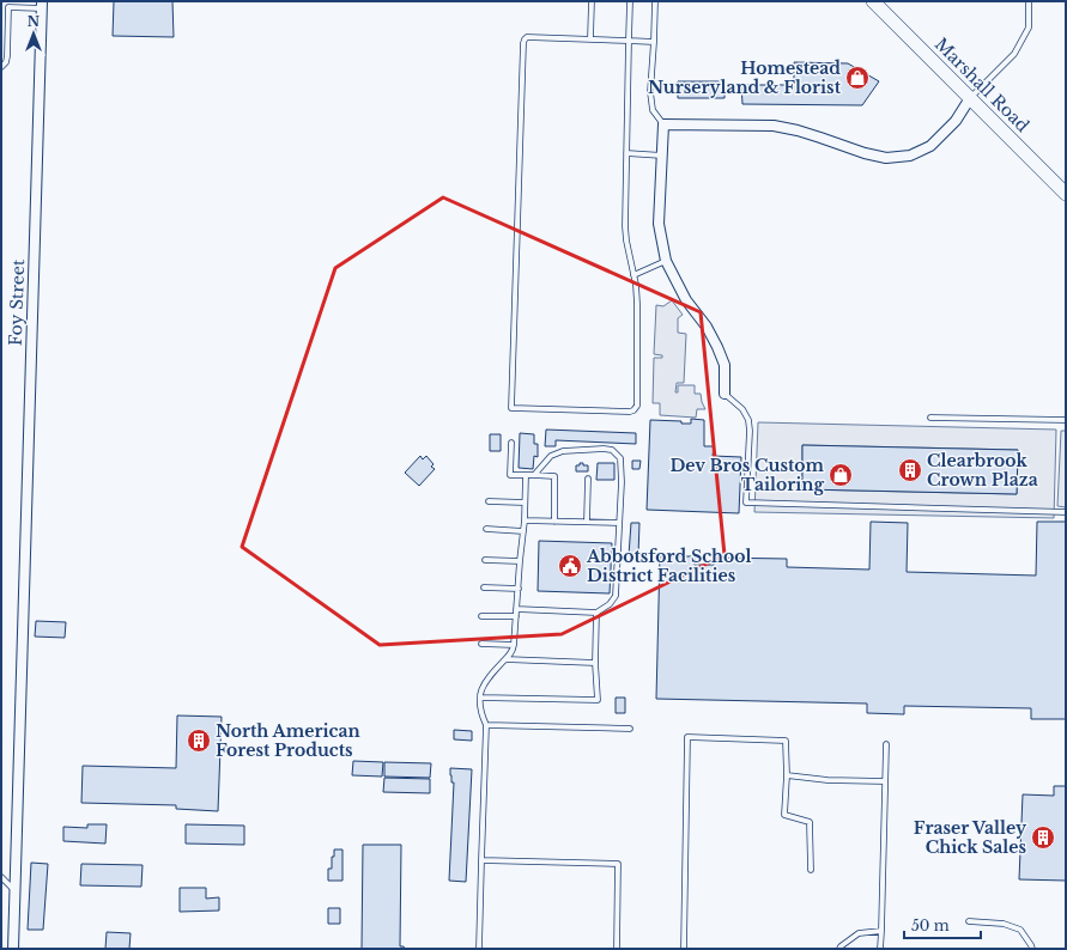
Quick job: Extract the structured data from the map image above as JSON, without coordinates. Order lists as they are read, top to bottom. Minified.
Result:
{"streets":{"main road":["Marshall Road"],"street":["Foy Street"]},"places":{"shop":["Homestead Nurseryland & Florist","Dev Bros Custom Tailoring"],"building":["Clearbrook Crown Plaza","North American Forest Products","Fraser Valley Chick Sales"],"public building":["Abbotsford School District Facilities"]},"scale_bar":"50 m","north":"top"}
